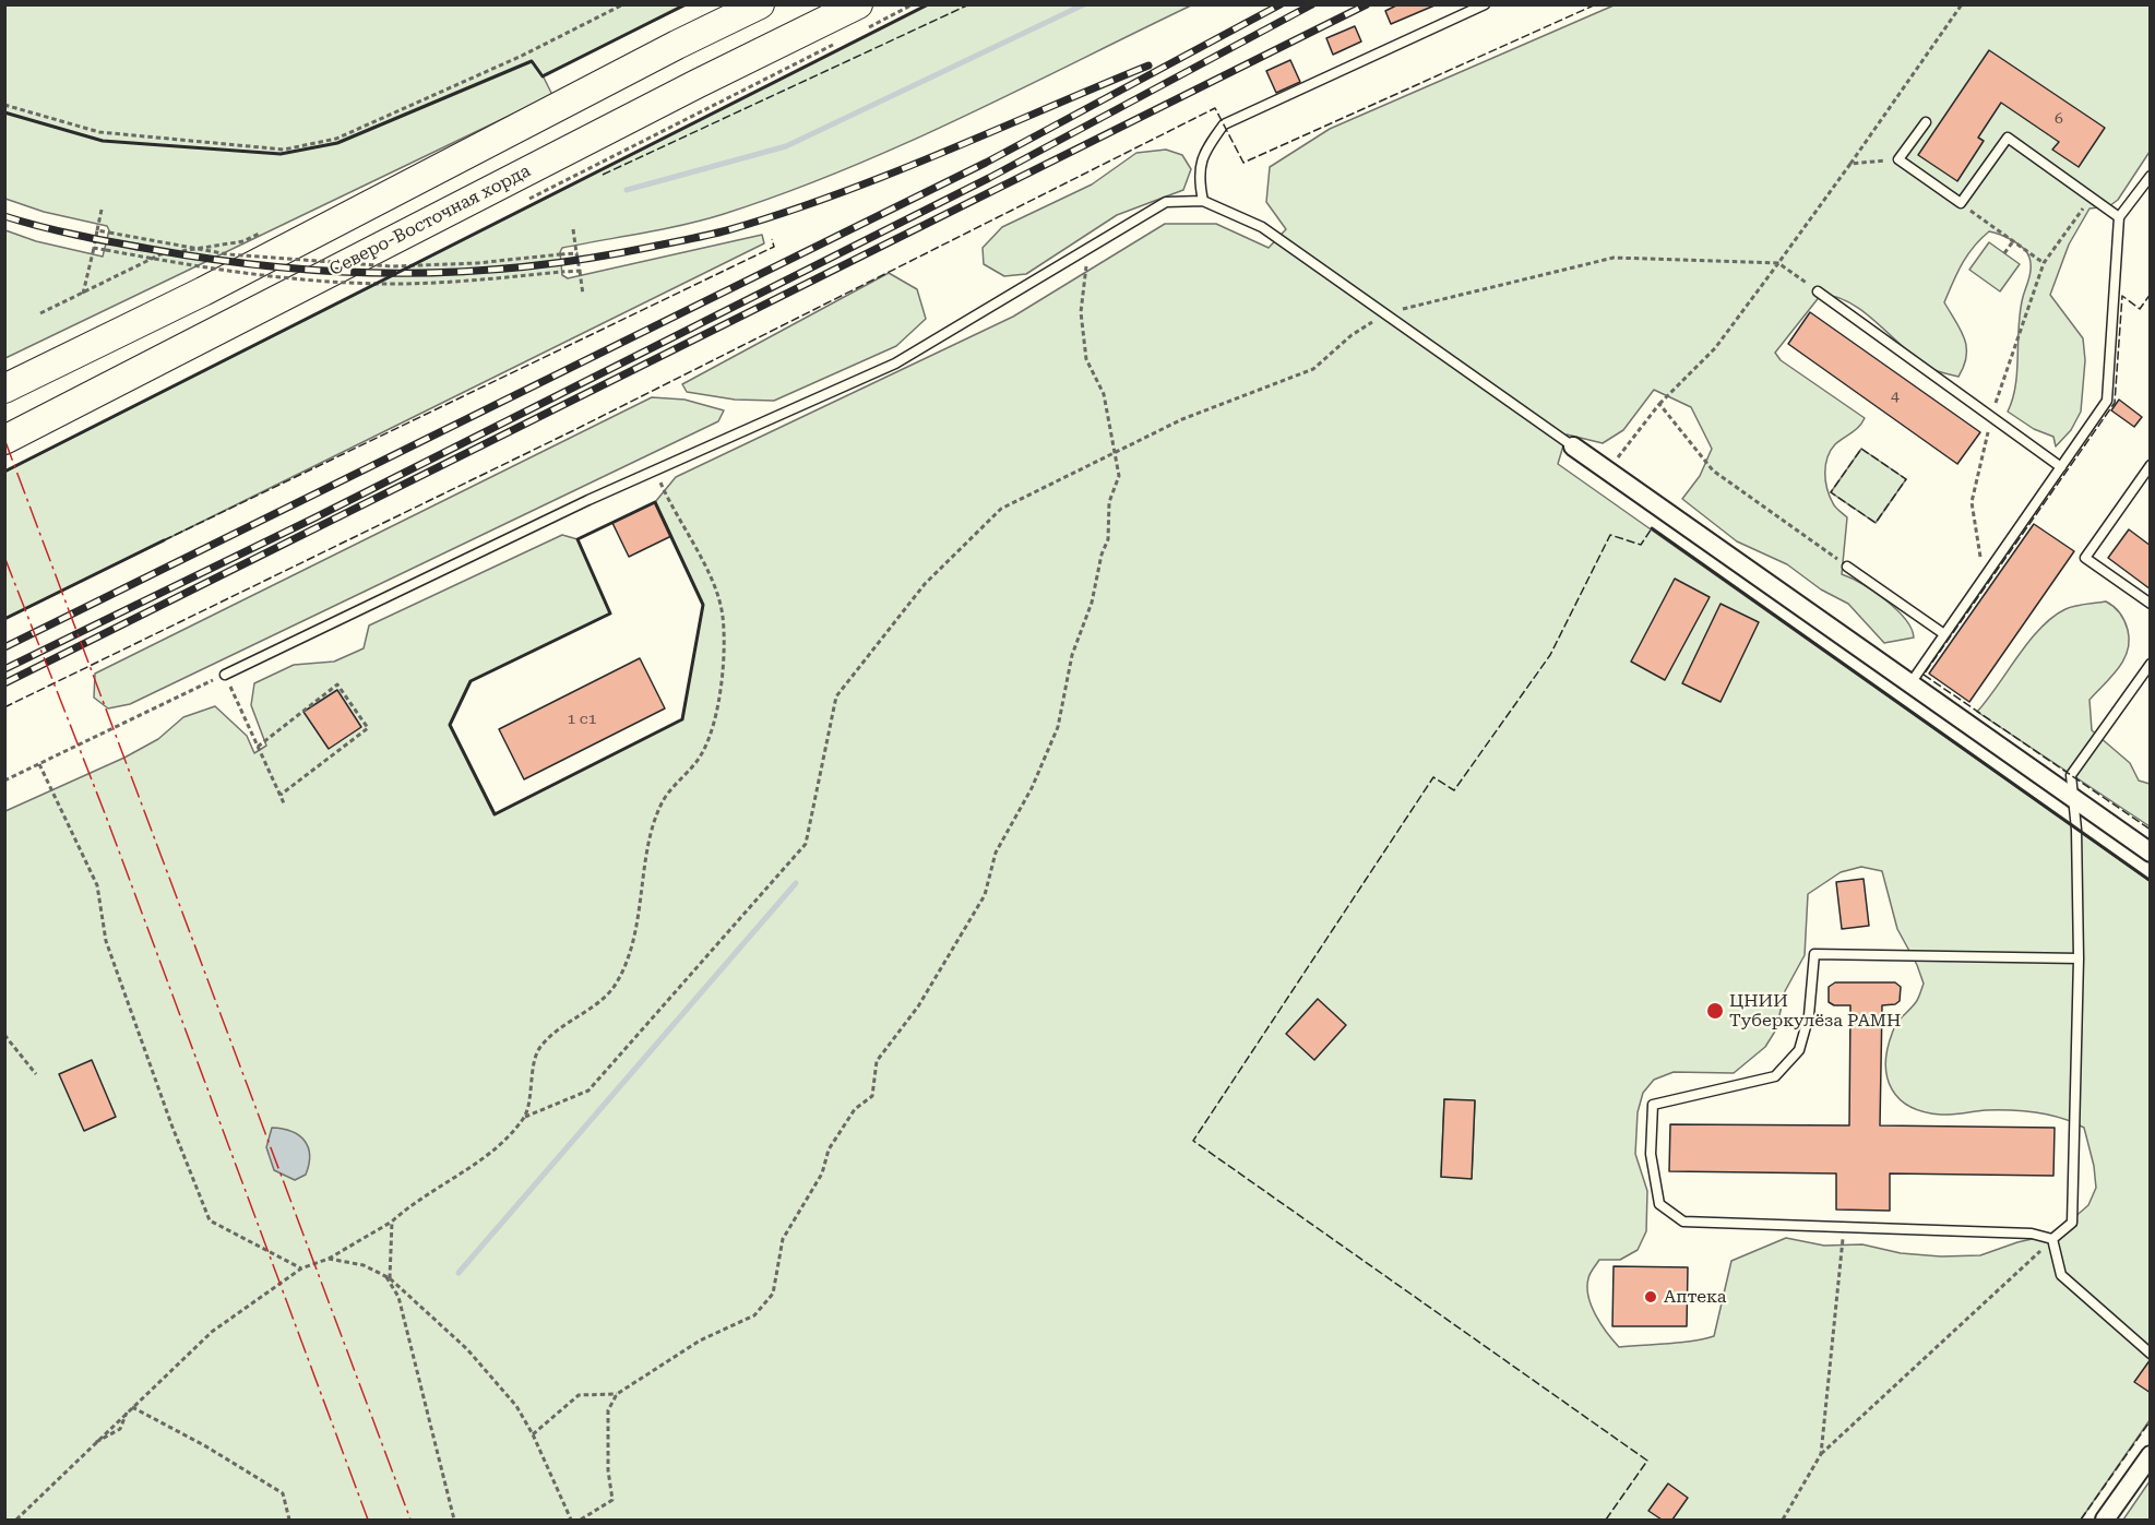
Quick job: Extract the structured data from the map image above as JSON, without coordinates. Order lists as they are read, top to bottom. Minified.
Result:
{"streets":{"main road":["Северо-Восточная хорда"]},"places":["ЦНИИ Туберкулёза РАМН","Аптека"],"house_numbers":["6","4","1 с1"]}
